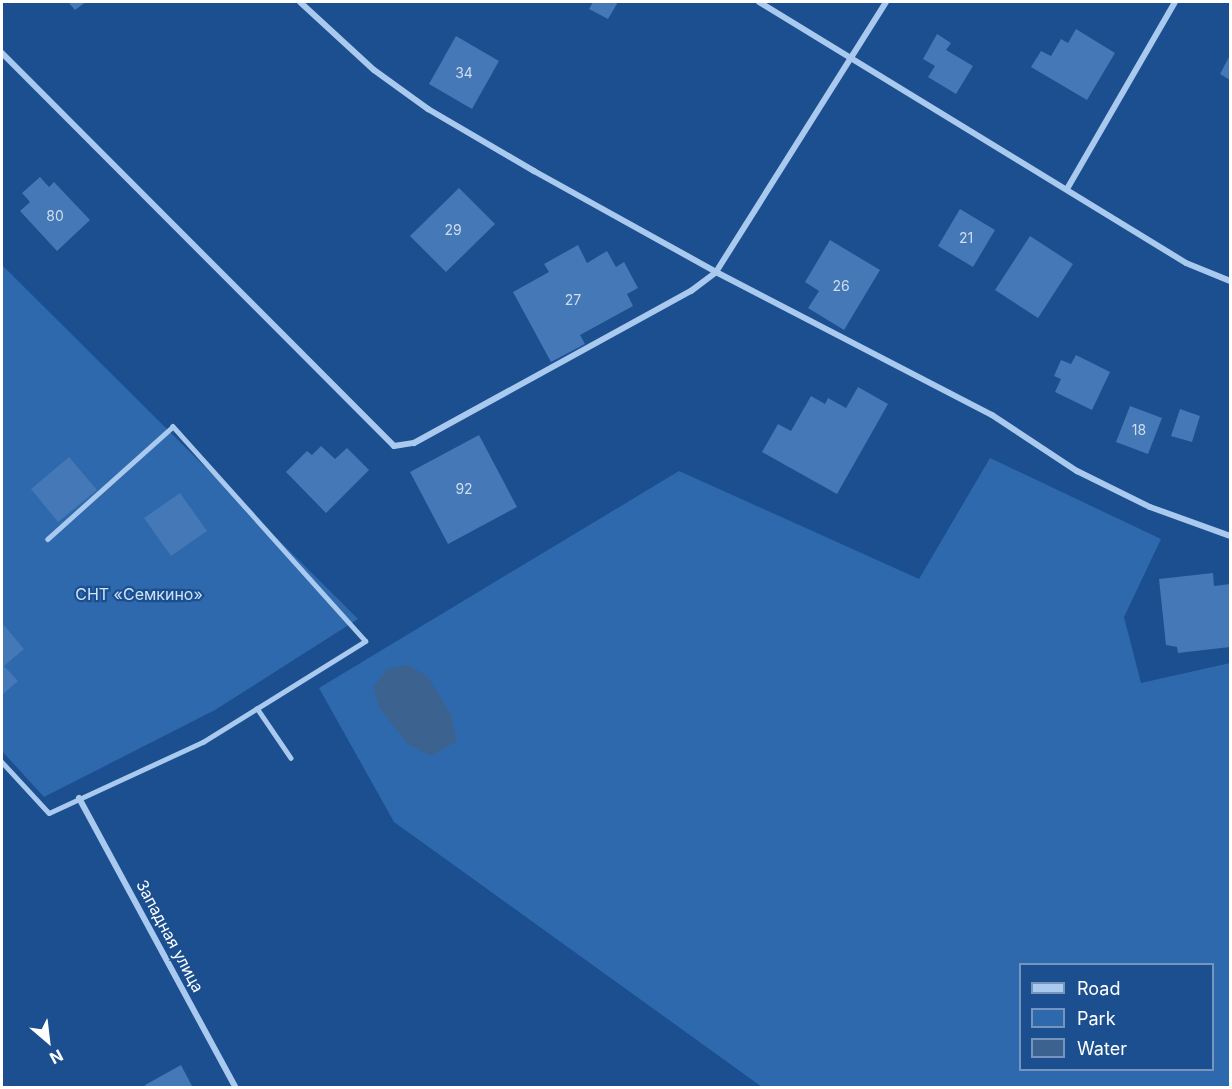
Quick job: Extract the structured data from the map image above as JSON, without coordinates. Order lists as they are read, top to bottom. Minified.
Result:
{"streets":{"street":["Западная улица"]},"parks":["СНТ «Семкино»"],"house_numbers":["34","80","29","21","26","27","18","92"],"legend":["Road","Park","Water"],"north":"bottom right"}
